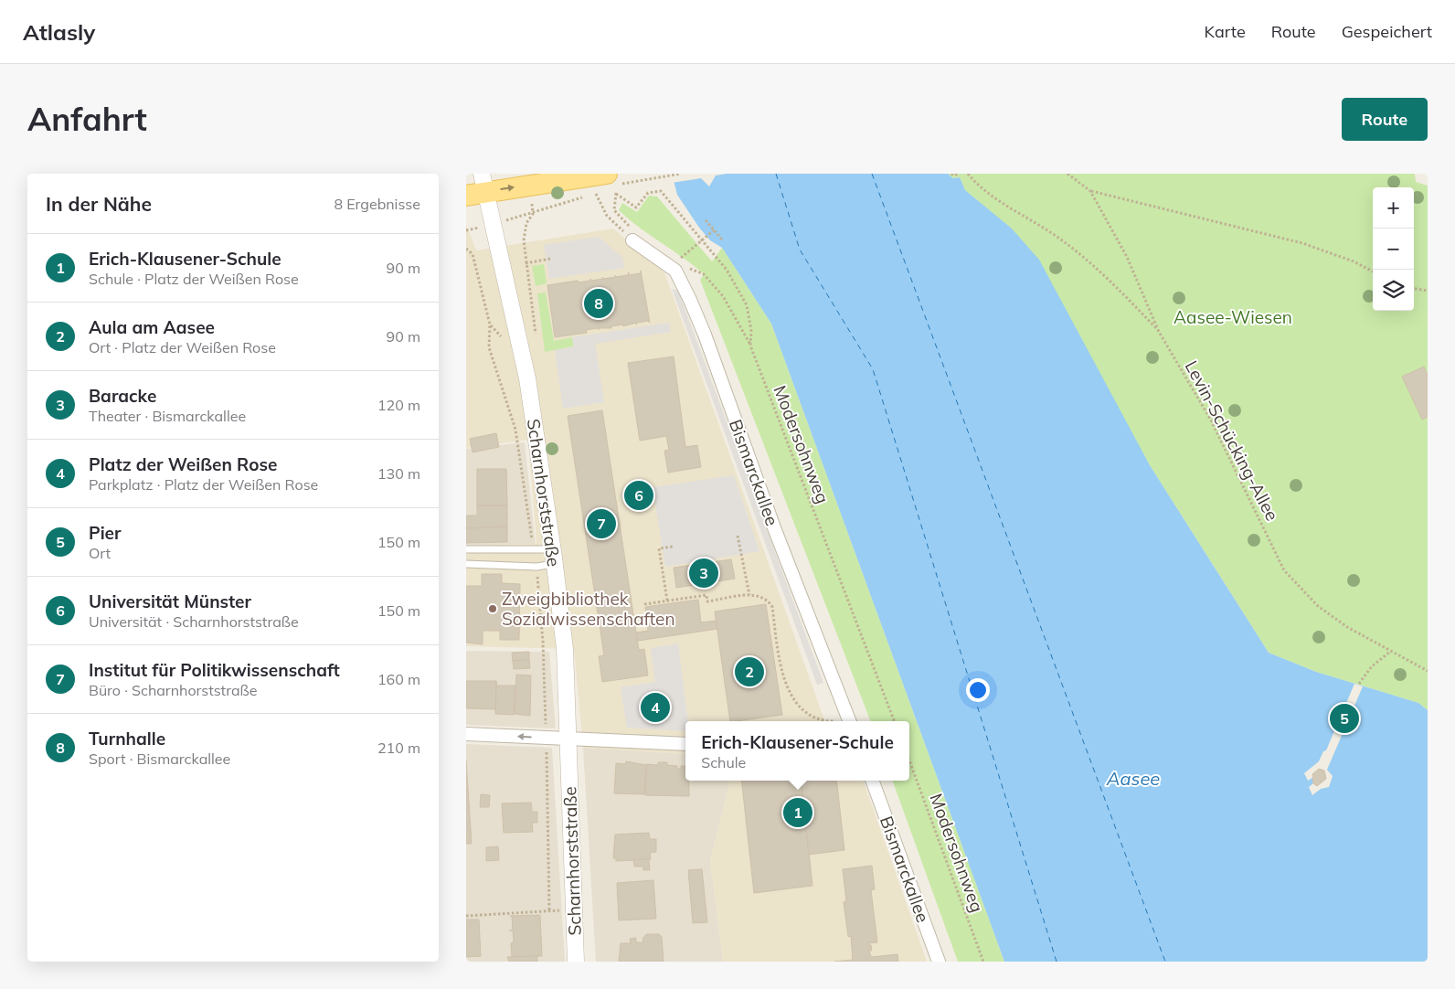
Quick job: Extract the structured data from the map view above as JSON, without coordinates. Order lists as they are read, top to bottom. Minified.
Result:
{"streets":{"street":["Bismarckallee","Scharnhorststraße"],"path":["Levin-Schücking-Allee","Modersohnweg"]},"water":["Aasee"],"parks":["Aasee-Wiesen"],"places":["Zweigbibliothek Sozialwissenschaften"],"page":{"header":"Atlasly","nav":["Karte","Route","Gespeichert"],"buttons":"Route","title":"Anfahrt","heading":["In der Nähe","8 Ergebnisse"],"map_buttons":["+","−"],"list":[{"mark":"1","name":"Erich-Klausener-Schule","note":"Schule · Platz der Weißen Rose","value":"90 m"},{"mark":"2","name":"Aula am Aasee","note":"Ort · Platz der Weißen Rose","value":"90 m"},{"mark":"3","name":"Baracke","note":"Theater · Bismarckallee","value":"120 m"},{"mark":"4","name":"Platz der Weißen Rose","note":"Parkplatz · Platz der Weißen Rose","value":"130 m"},{"mark":"5","name":"Pier","note":"Ort","value":"150 m"},{"mark":"6","name":"Universität Münster","note":"Universität · Scharnhorststraße","value":"150 m"},{"mark":"7","name":"Institut für Politikwissenschaft","note":"Büro · Scharnhorststraße","value":"160 m"},{"mark":"8","name":"Turnhalle","note":"Sport · Bismarckallee","value":"210 m"}],"pins":["8","6","7","3","2","4","5","1"],"popup":["Erich-Klausener-Schule","Schule"]}}
